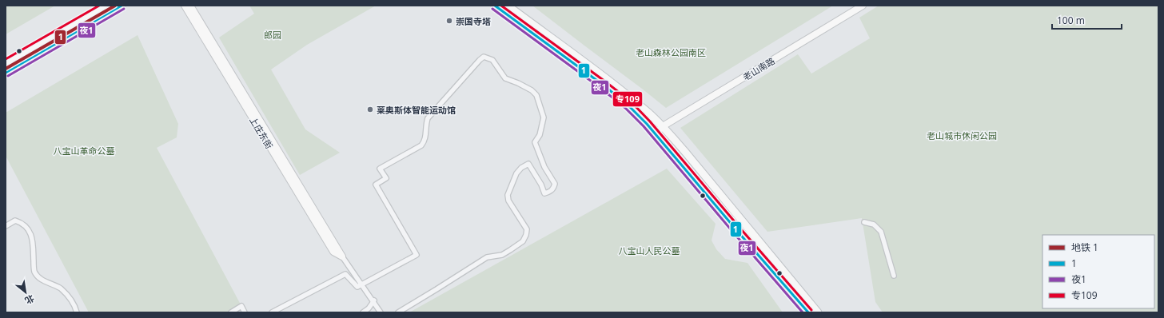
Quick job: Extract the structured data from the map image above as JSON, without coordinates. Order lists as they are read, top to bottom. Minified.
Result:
{"streets":{"main road":["老山南路","上庄东街"]},"parks":["郎园","老山森林公园南区","老山城市休闲公园","八宝山革命公墓","八宝山人民公墓"],"places":["崇国寺塔","莱奥斯体智能运动馆"],"lines":["metro line 1","transit line 1","transit line 专109","transit line 夜1"],"legend":["地铁 1","1","夜1","专109"],"scale_bar":"100 m","north":"bottom right"}
